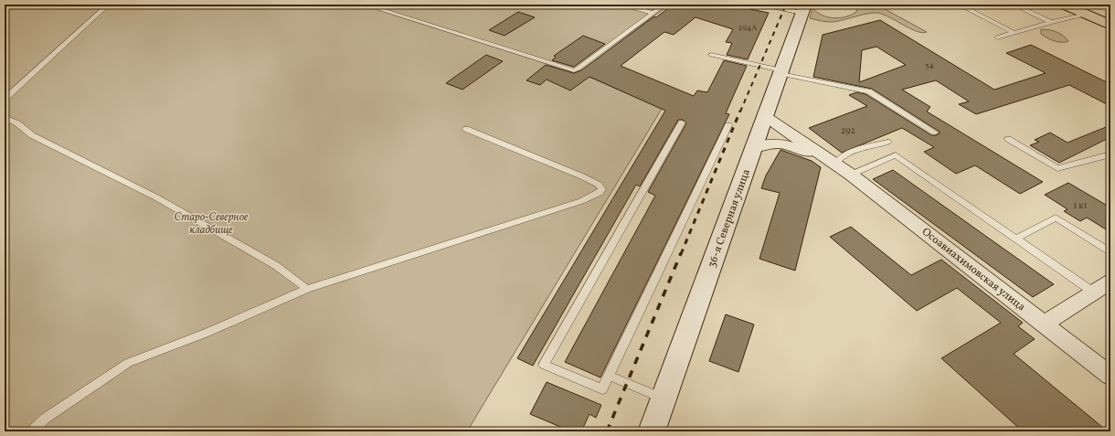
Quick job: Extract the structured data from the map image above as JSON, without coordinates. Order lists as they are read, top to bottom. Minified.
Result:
{"streets":{"main road":["36-я Северная улица"],"street":["Осоавиахимовская улица"]},"crossings":[["36-я Северная улица","Осоавиахимовская улица"]],"parks":["Старо-Северное кладбище"],"house_numbers":["294А","54","292","1 к1"]}
